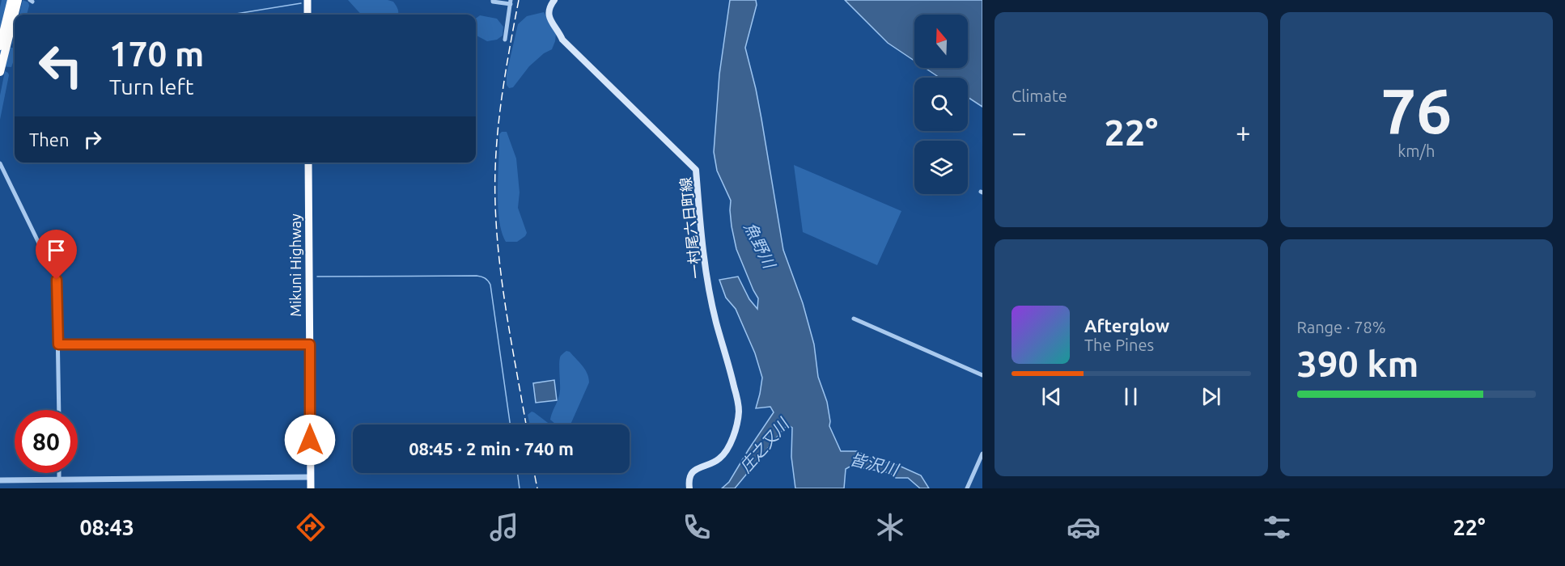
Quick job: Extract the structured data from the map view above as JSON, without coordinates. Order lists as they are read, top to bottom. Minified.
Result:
{"streets":{"highway":["Mikuni Highway"],"main road":["一村尾六日町線"]},"water":["魚野川","庄之又川","皆沢川"],"north":"top","page":{"tile":["Climate",["76","km/h"],["Range · 78%","390 km"]],"turn":["170 m","Turn left"],"heat":["−","22°","+"],"then":"Then","song":["Afterglow","The Pines"],"limit":"80","trip":"08:45 · 2 min · 740 m","tabs":["08:43","22°"]}}
